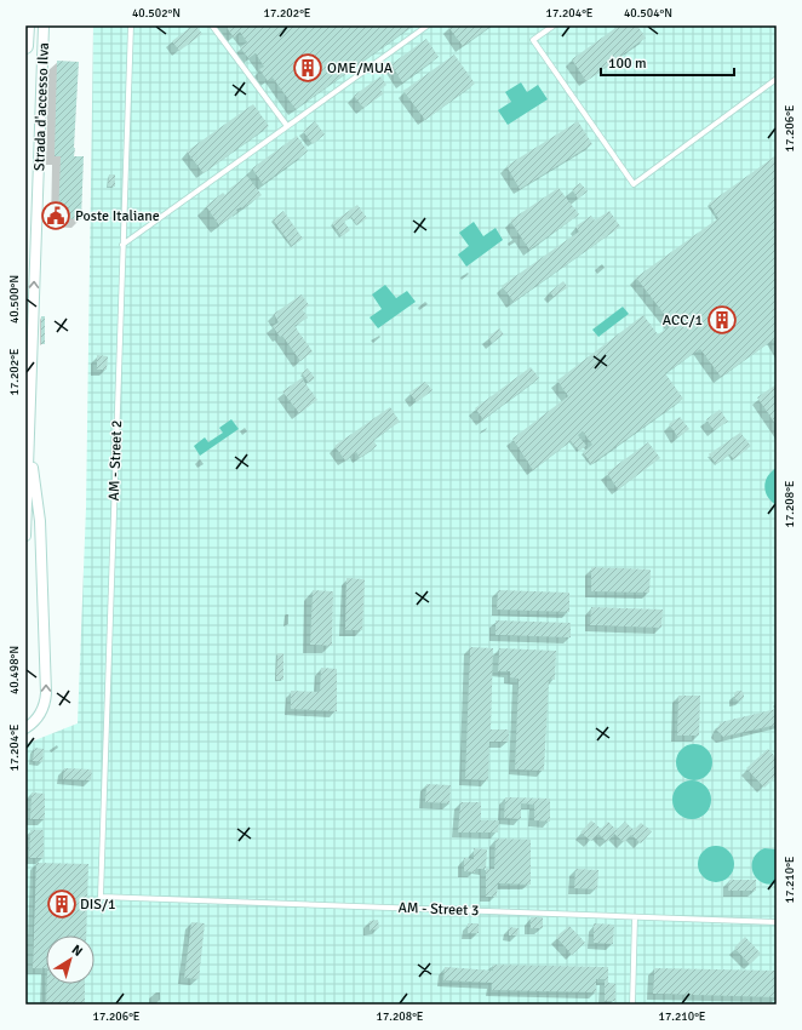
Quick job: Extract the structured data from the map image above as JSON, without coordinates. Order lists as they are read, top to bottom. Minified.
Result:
{"streets":{"street":["Strada d'accesso Ilva"],"lane":["AM - Street 2","AM - Street 3"]},"crossings":[["AM - Street 2","AM - Street 3"]],"one_way":["Strada d'accesso Ilva"],"places":{"building":["OME/MUA","ACC/1","DIS/1"],"public building":["Poste Italiane"]},"scale_bar":"100 m","north":"top right","coordinates":["40.502°N","17.202°E","17.204°E","40.504°N","17.206°E","40.500°N","17.208°E","40.498°N","17.210°E"]}
